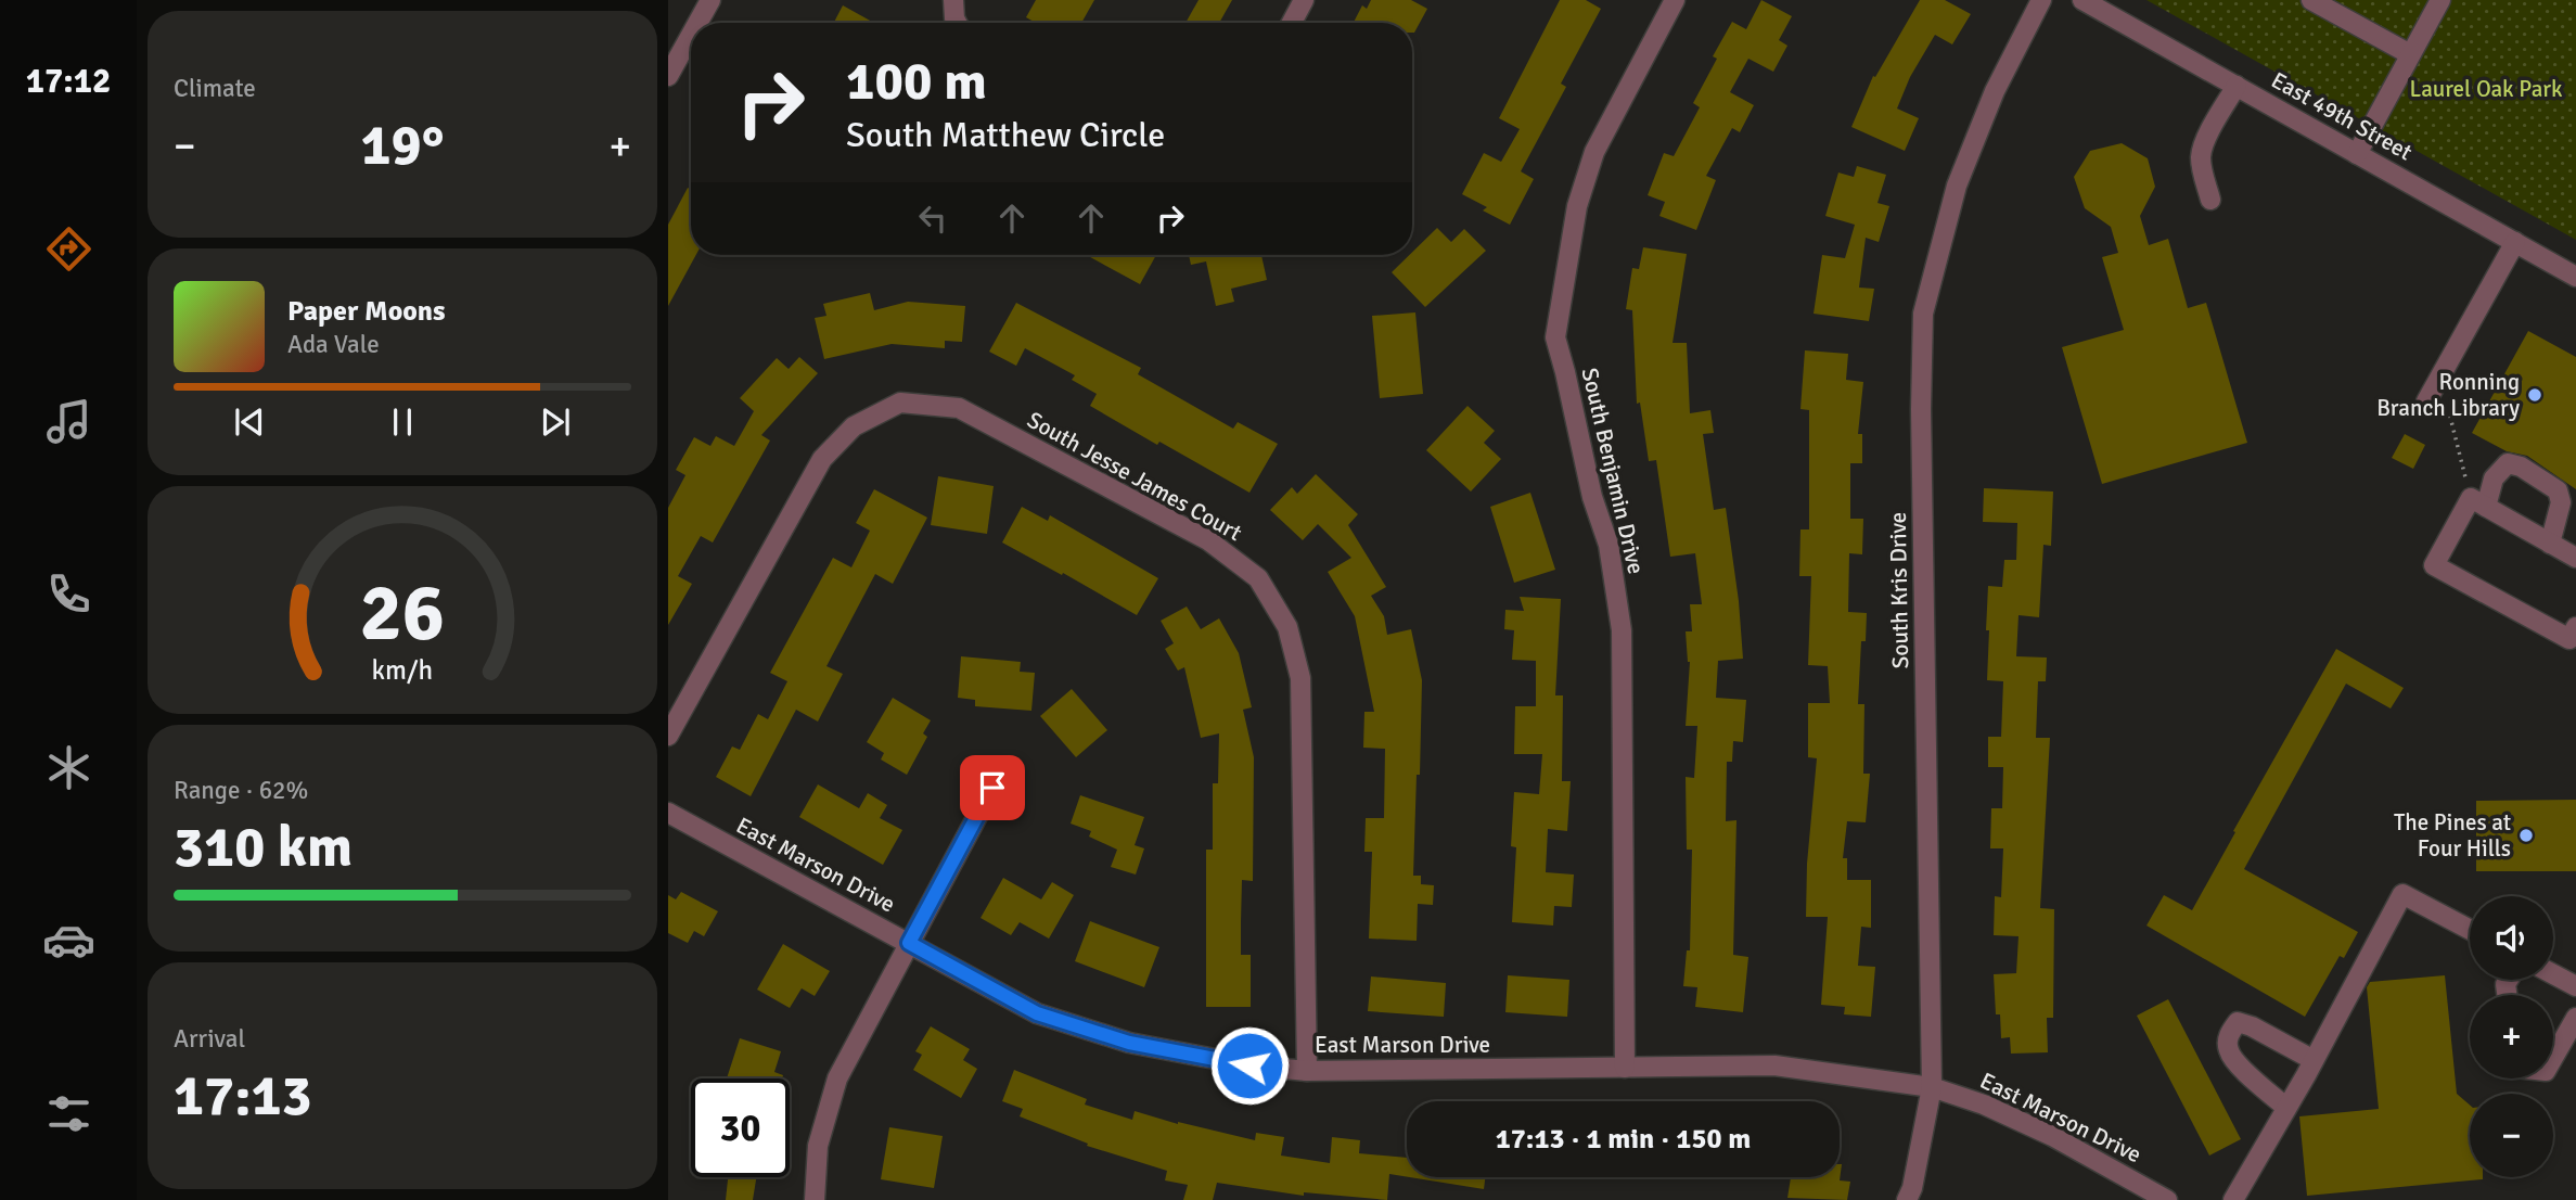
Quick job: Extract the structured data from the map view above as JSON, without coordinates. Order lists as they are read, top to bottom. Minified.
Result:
{"streets":{"street":["East 49th Street","South Benjamin Drive","South Jesse James Court","South Kris Drive","East Marson Drive"]},"crossings":[["South Benjamin Drive","East Marson Drive"],["South Jesse James Court","East Marson Drive"],["South Kris Drive","East Marson Drive"]],"parks":["Laurel Oak Park"],"places":["Ronning Branch Library","The Pines at Four Hills"],"page":{"tabs":"17:12","tile":["Climate",["Range · 62%","310 km"],["Arrival","17:13"]],"turn":["100 m","South Matthew Circle"],"heat":["−","19°","+"],"song":["Paper Moons","Ada Vale"],"map_buttons":["+","−"],"limit":"30","trip":"17:13 · 1 min · 150 m","gauge":["26","km/h"]}}
